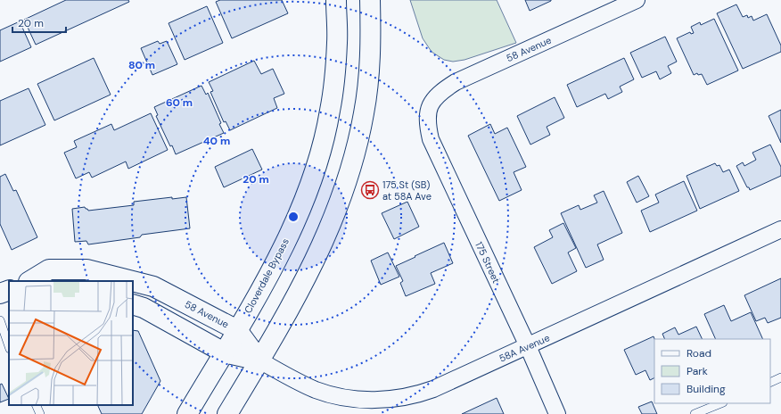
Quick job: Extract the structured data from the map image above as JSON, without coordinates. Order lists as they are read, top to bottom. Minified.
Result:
{"streets":{"main road":["58 Avenue","Cloverdale Bypass"],"street":["175 Street","58A Avenue"]},"crossings":[["58 Avenue","175 Street"],["58 Avenue","Cloverdale Bypass"],["58 Avenue","58A Avenue"],["175 Street","58A Avenue"]],"places":{"bus stop":["175 St (SB) at 58A Ave"]},"legend":["Road","Park","Building"],"scale_bar":"20 m","rings":["80 m","60 m","40 m","20 m"]}
